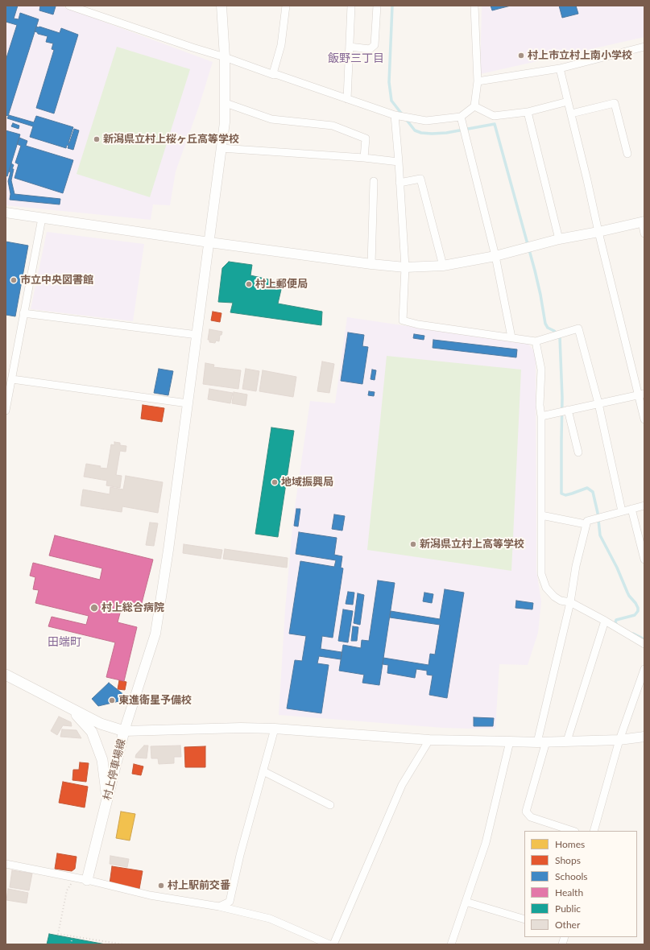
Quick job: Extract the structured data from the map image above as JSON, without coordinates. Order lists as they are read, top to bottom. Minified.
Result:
{"streets":{"main road":["村上停車場線"]},"districts":["飯野三丁目","田端町"],"places":["村上市立村上南小学校","新潟県立村上桜ヶ丘高等学校","市立中央図書館","村上郵便局","地域振興局","新潟県立村上高等学校","村上総合病院","東進衛星予備校","村上駅前交番"],"legend":["Homes","Shops","Schools","Health","Public","Other"]}
